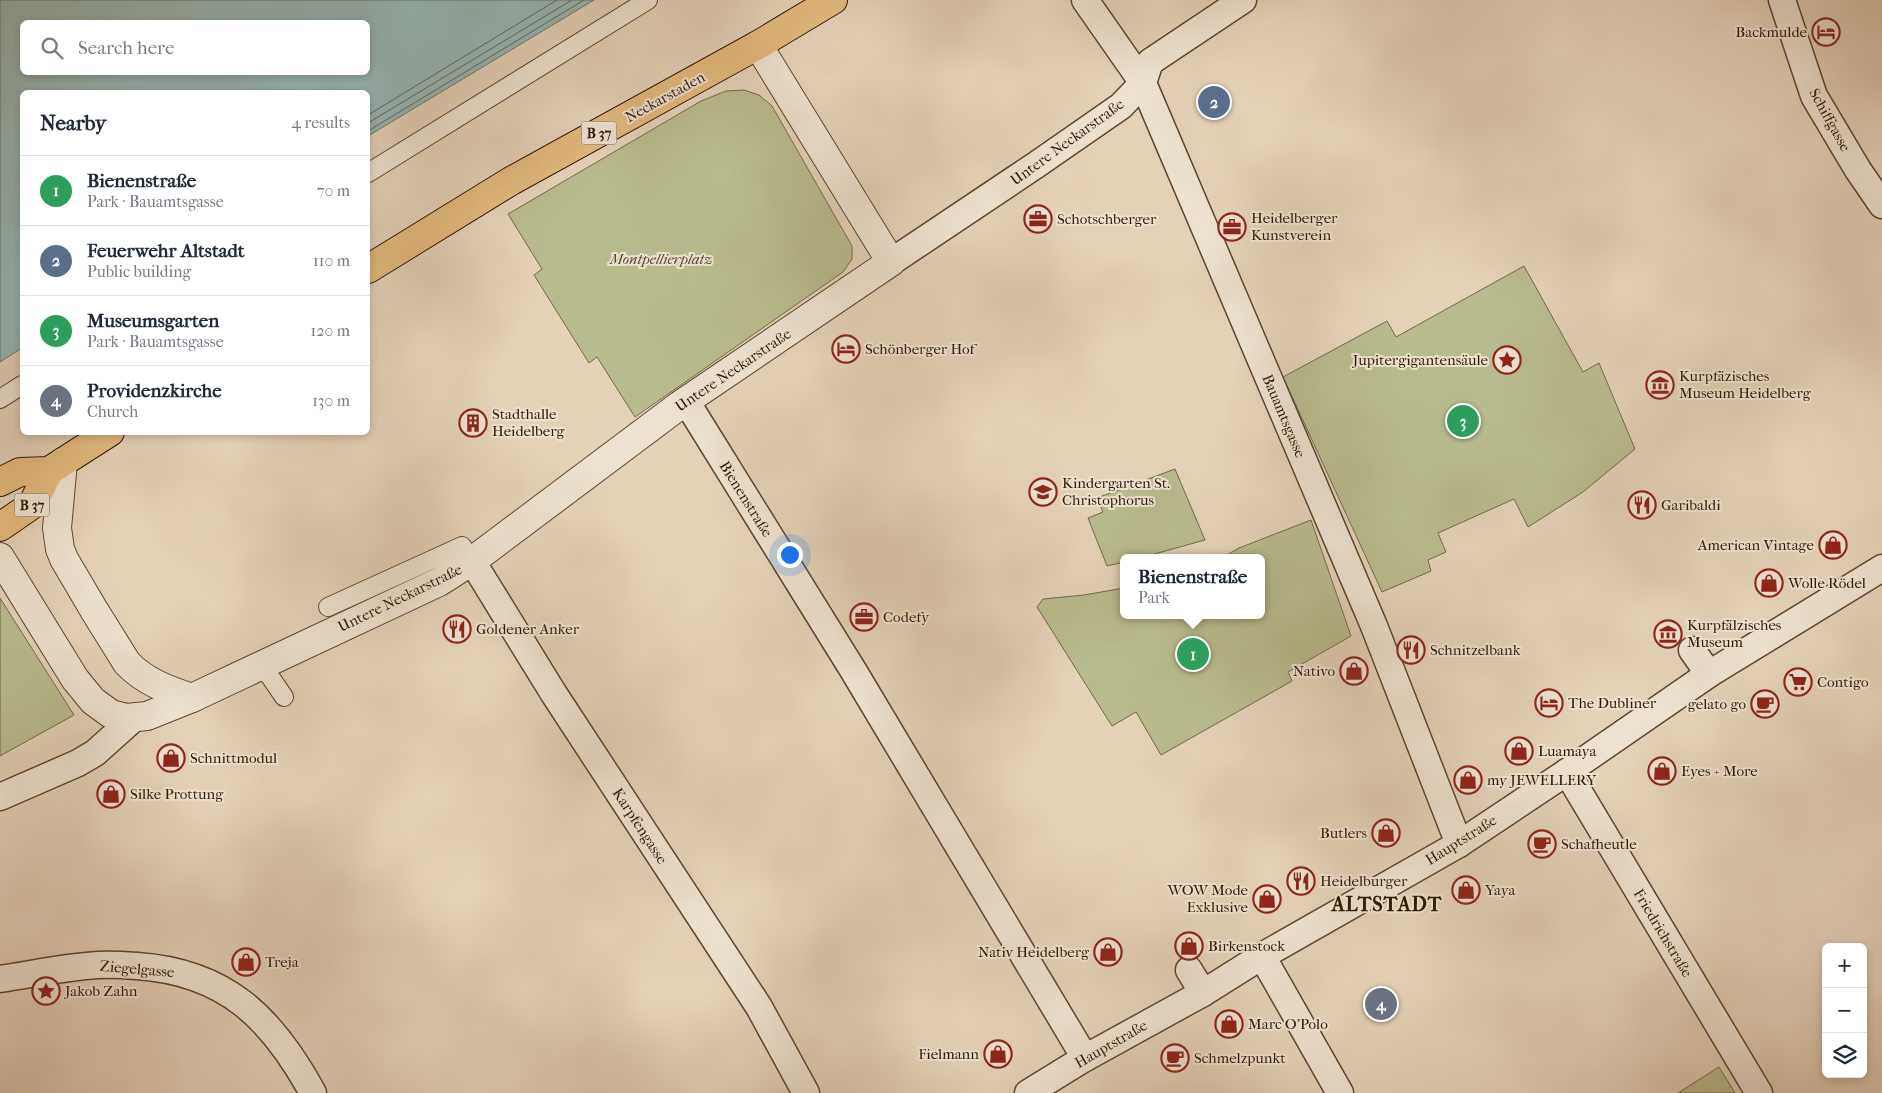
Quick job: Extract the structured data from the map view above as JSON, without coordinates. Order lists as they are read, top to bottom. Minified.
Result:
{"streets":{"main road":["Neckarstaden","B 37"],"street":["Schiffgasse","Untere Neckarstraße","Bauamtsgasse","Bienenstraße","Karpfengasse","Hauptstraße","Friedrichstraße","Ziegelgasse"]},"crossings":[["Untere Neckarstraße","Bauamtsgasse"],["Untere Neckarstraße","Bienenstraße"],["Untere Neckarstraße","Karpfengasse"],["Bauamtsgasse","Hauptstraße"],["Bienenstraße","Hauptstraße"],["Hauptstraße","Friedrichstraße"]],"districts":["ALTSTADT"],"parks":["Montpellierplatz"],"places":{"hotel":["Backmulde","Schönberger Hof","The Dubliner"],"office":["Schotschberger","Heidelberger Kunstverein","Codefy"],"place":["Jupitergigantensäule","Jakob Zahn"],"museum":["Kurpfäzisches Museum Heidelberg","Kurpfälzisches Museum"],"building":["Stadthalle Heidelberg"],"school or university":["Kindergarten St. Christophorus"],"restaurant":["Garibaldi","Goldener Anker","Schnitzelbank","Heidelburger"],"shop":["American Vintage","Wolle Rödel","Nativo","Luamaya","Schnittmodul","Eyes + More","my JEWELLERY","Silke Prottung","Butlers","Yaya","WOW Mode Exklusive","Birkenstock","Nativ Heidelberg","Treja","Marc O'Polo","Fielmann"],"supermarket":["Contigo"],"cafe":["gelato go","Schafheutle","Schmelzpunkt"]},"page":{"search":"Search here","pins":["2","3","1","4"],"heading":["Nearby","4 results"],"list":[{"mark":"1","name":"Bienenstraße","note":"Park · Bauamtsgasse","value":"70 m"},{"mark":"2","name":"Feuerwehr Altstadt","note":"Public building","value":"110 m"},{"mark":"3","name":"Museumsgarten","note":"Park · Bauamtsgasse","value":"120 m"},{"mark":"4","name":"Providenzkirche","note":"Church","value":"130 m"}],"popup":["Bienenstraße","Park"],"map_buttons":["+","−"]}}
